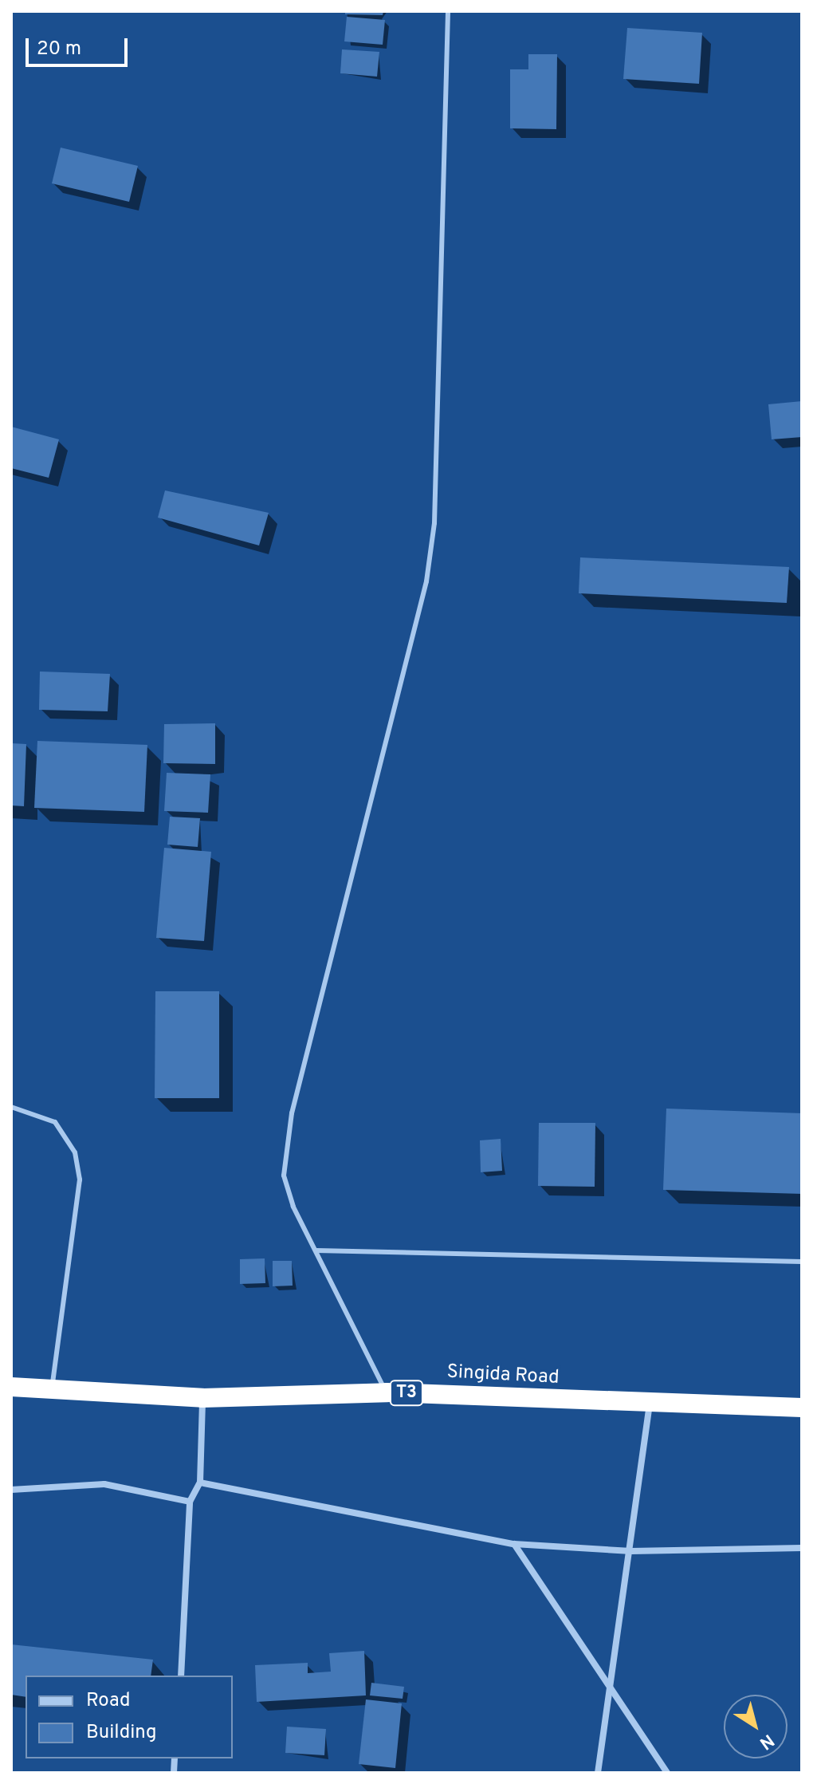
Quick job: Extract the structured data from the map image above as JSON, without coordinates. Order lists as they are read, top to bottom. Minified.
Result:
{"streets":{"highway":["Singida Road","T3"]},"legend":["Road","Building"],"scale_bar":"20 m","north":"bottom right"}
